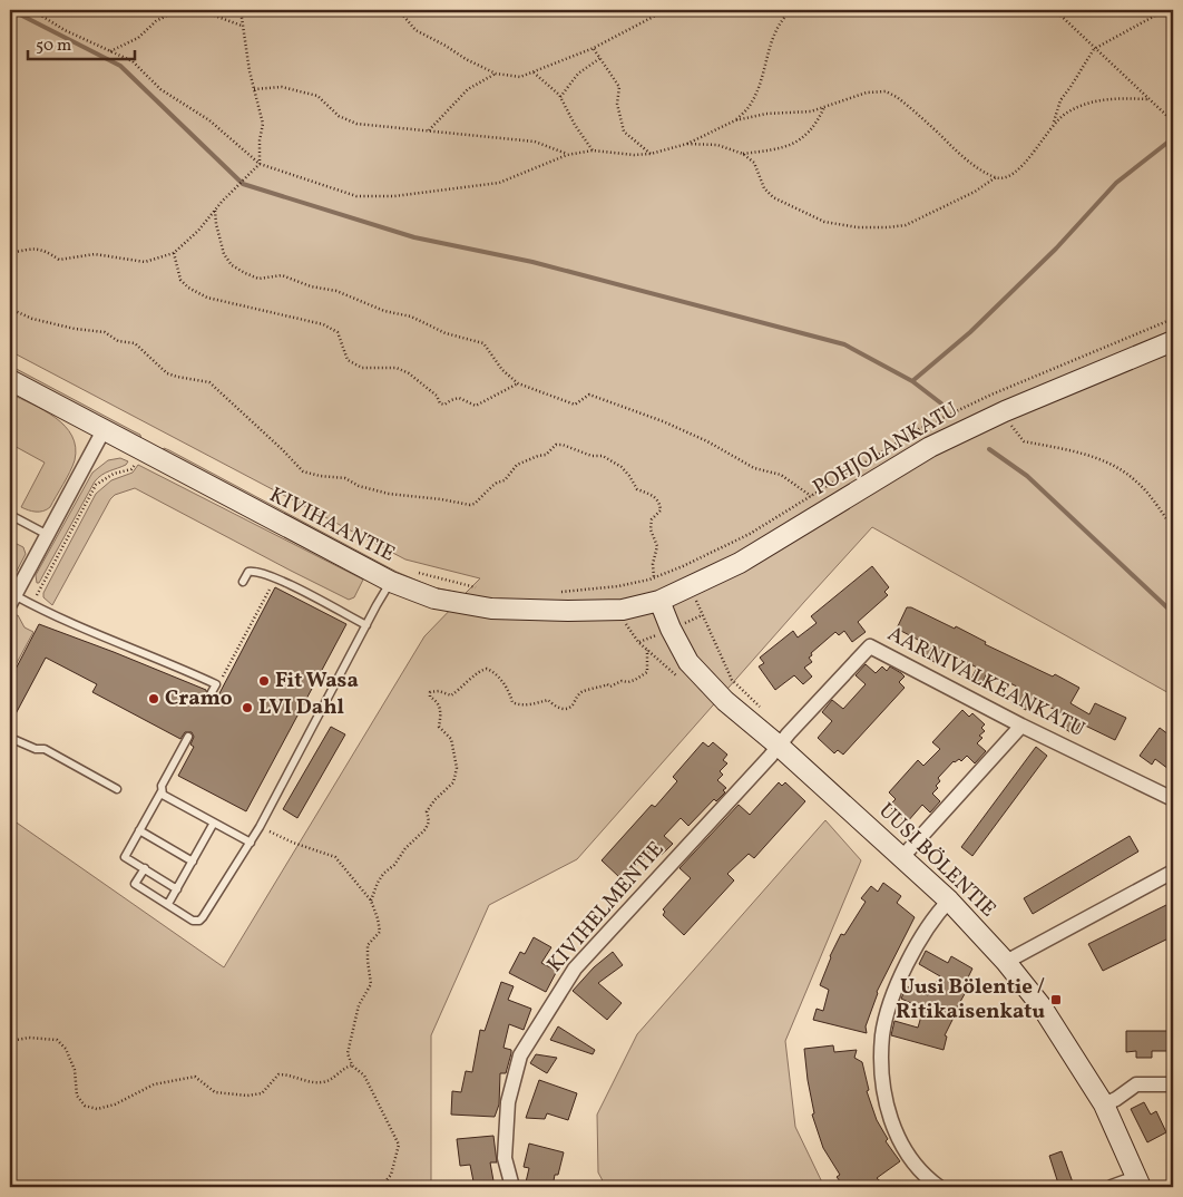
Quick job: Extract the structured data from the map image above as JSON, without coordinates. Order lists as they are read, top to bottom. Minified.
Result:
{"streets":{"main road":["POHJOLANKATU","KIVIHAANTIE","UUSI BÖLENTIE"],"street":["AARNIVALKEANKATU","KIVIHELMENTIE"]},"crossings":[["POHJOLANKATU","KIVIHAANTIE"],["POHJOLANKATU","UUSI BÖLENTIE"],["KIVIHAANTIE","UUSI BÖLENTIE"],["AARNIVALKEANKATU","UUSI BÖLENTIE"],["AARNIVALKEANKATU","KIVIHELMENTIE"],["UUSI BÖLENTIE","KIVIHELMENTIE"]],"places":{"other":["Fit Wasa","Cramo","LVI Dahl"],"transit":["Uusi Bölentie / Ritikaisenkatu"]},"scale_bar":"50 m"}
